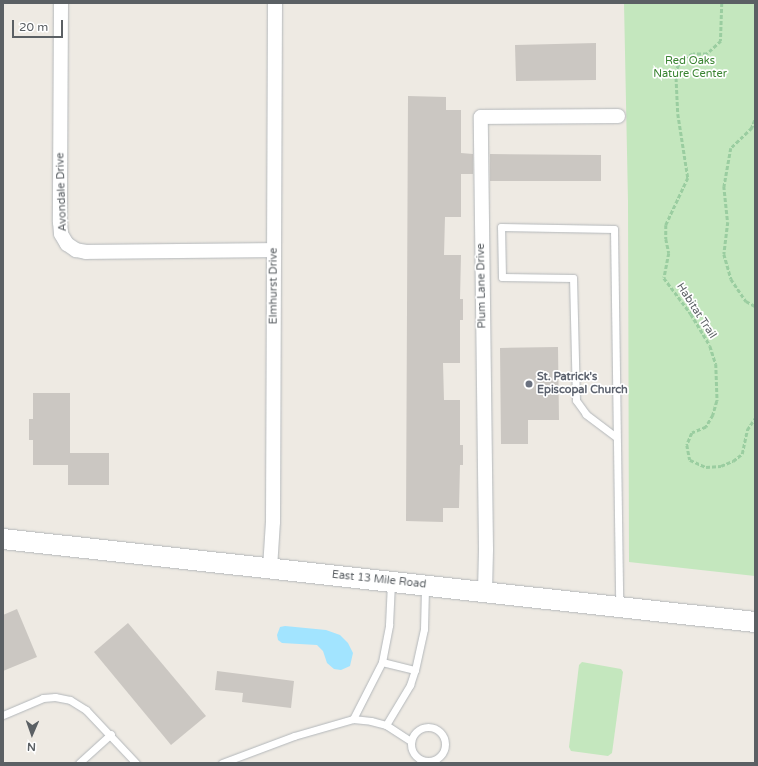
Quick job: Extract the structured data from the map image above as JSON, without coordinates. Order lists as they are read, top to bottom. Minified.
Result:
{"streets":{"main road":["East 13 Mile Road"],"street":["Avondale Drive","Elmhurst Drive","Plum Lane Drive"],"path":["Habitat Trail"]},"crossings":[["Avondale Drive","Elmhurst Drive"],["Elmhurst Drive","East 13 Mile Road"],["Plum Lane Drive","East 13 Mile Road"]],"parks":["Red Oaks Nature Center"],"places":["St. Patrick's Episcopal Church"],"scale_bar":"20 m","north":"bottom"}
